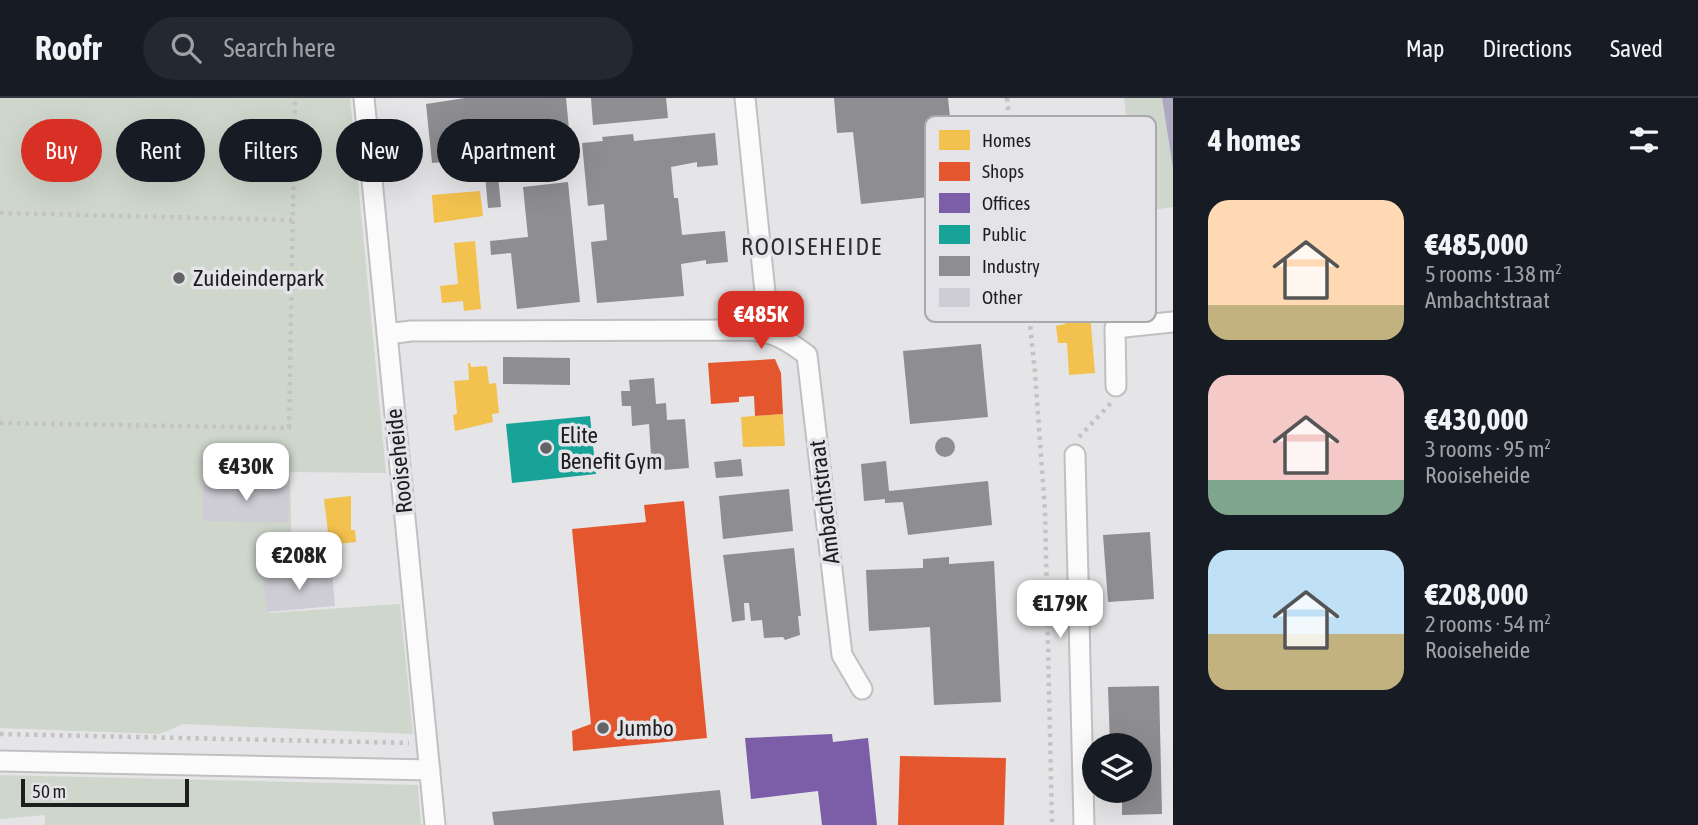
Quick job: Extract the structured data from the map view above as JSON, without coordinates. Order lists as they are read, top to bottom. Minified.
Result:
{"streets":{"street":["Rooiseheide","Ambachtstraat"]},"districts":["ROOISEHEIDE"],"places":["Zuideinderpark","Elite Benefit Gym","Jumbo"],"legend":["Homes","Shops","Offices","Public","Industry","Other"],"scale_bar":"50 m","page":{"header":"Roofr","search":"Search here","nav":["Map","Directions","Saved"],"heading":"4 homes","chip":["Buy","Rent","Filters","New","Apartment"],"list":[{"name":"€485,000","note":"5 rooms · 138 m² · Ambachtstraat"},{"name":"€430,000","note":"3 rooms · 95 m² · Rooiseheide"},{"name":"€208,000","note":"2 rooms · 54 m² · Rooiseheide"}],"price":["€485K","€430K","€208K","€179K"],"scale":"50 m"}}
